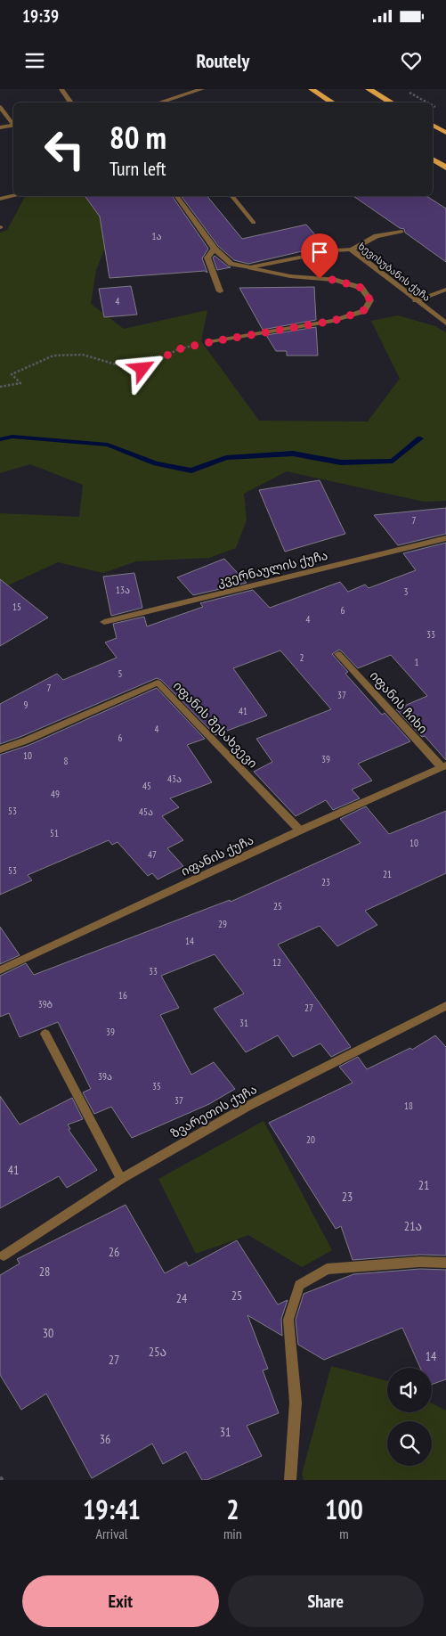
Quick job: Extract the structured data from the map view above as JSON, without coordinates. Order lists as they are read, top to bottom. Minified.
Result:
{"streets":{"street":["ხევისუბანის ქუჩა","კვერნაულის ქუჩა","იფანის ჩიხი","იფანის შესახვევი","იფანის ქუჩა","ზვარეთის ქუჩა"]},"crossings":[["იფანის ჩიხი","იფანის ქუჩა"],["იფანის შესახვევი","იფანის ქუჩა"]],"house_numbers":["1ა","4","7","13ა","3","15","6","4","33","2","1","5","7","37","9","41","4","6","10","39","8","43ა","45","49","53","45ა","51","10","47","53","21","23","25","29","14","12","33","16","39ბ","27","31","39","39ა","35","37","18","20","41","21","23","21ა","26","28","25","24","30","25ა","14","27","31","36"],"page":{"status":"19:39","header":"Routely","turn":["80 m","Turn left"],"eta":["19:41","Arrival","2","min","100","m"],"buttons":["Exit","Share"]}}
